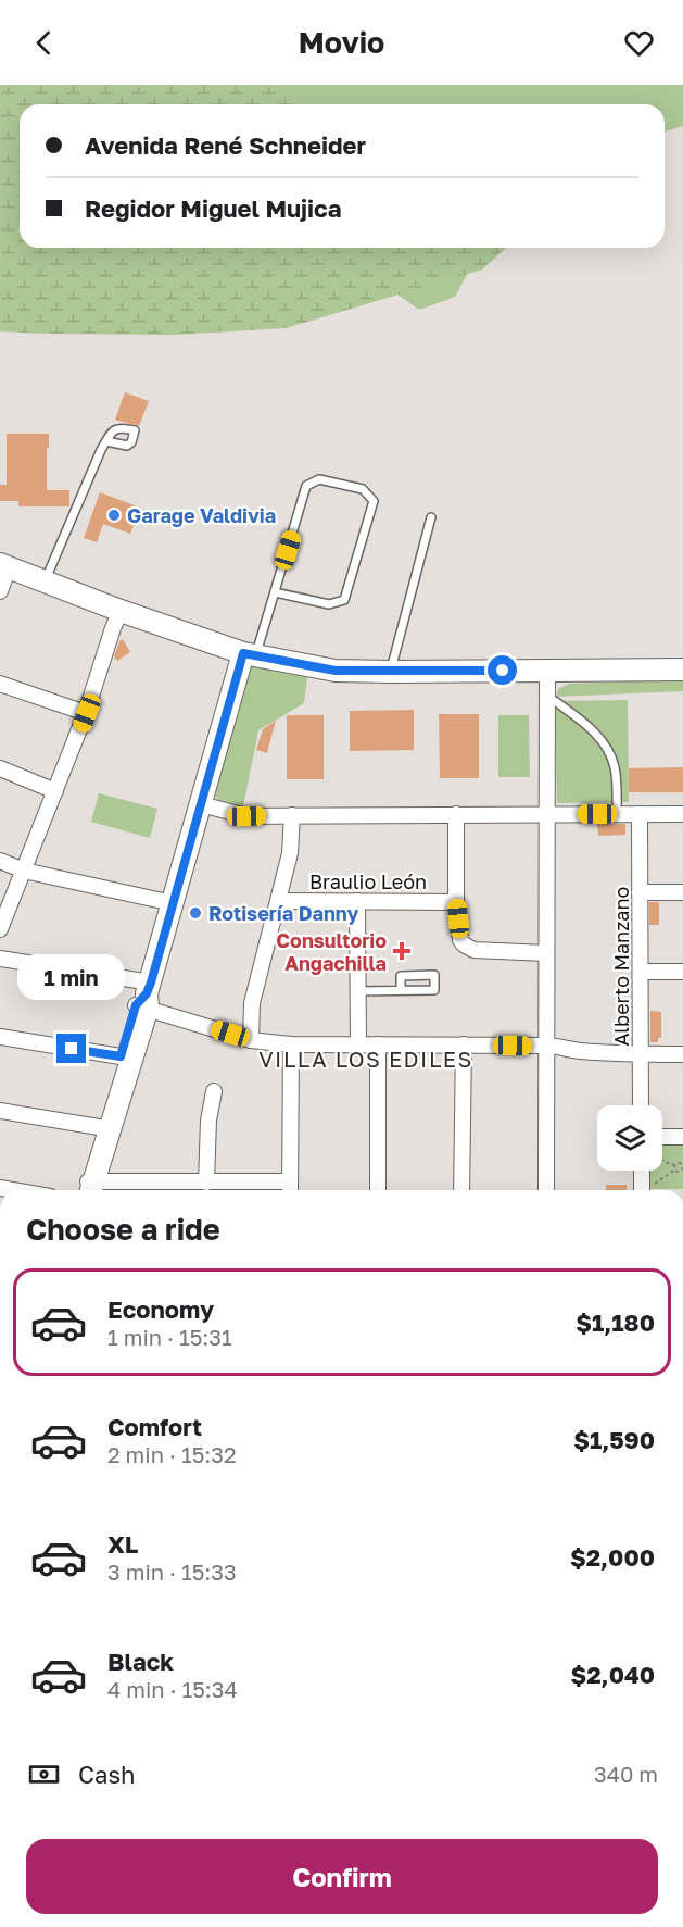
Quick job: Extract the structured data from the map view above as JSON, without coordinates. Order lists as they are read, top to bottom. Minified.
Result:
{"streets":{"street":["Braulio León","Alberto Manzano"]},"districts":["VILLA LOS EDILES"],"places":{"other":["Garage Valdivia","Rotisería Danny"],"health":["Consultorio Angachilla"]},"page":{"header":"Movio","banner":["Avenida René Schneider","Regidor Miguel Mujica"],"bubble":"1 min","heading":"Choose a ride","list":[{"name":"Economy","note":"1 min · 15:31","value":"$1,180"},{"name":"Comfort","note":"2 min · 15:32","value":"$1,590"},{"name":"XL","note":"3 min · 15:33","value":"$2,000"},{"name":"Black","note":"4 min · 15:34","value":"$2,040"}],"pay":["Cash","340 m"],"buttons":"Confirm"}}
